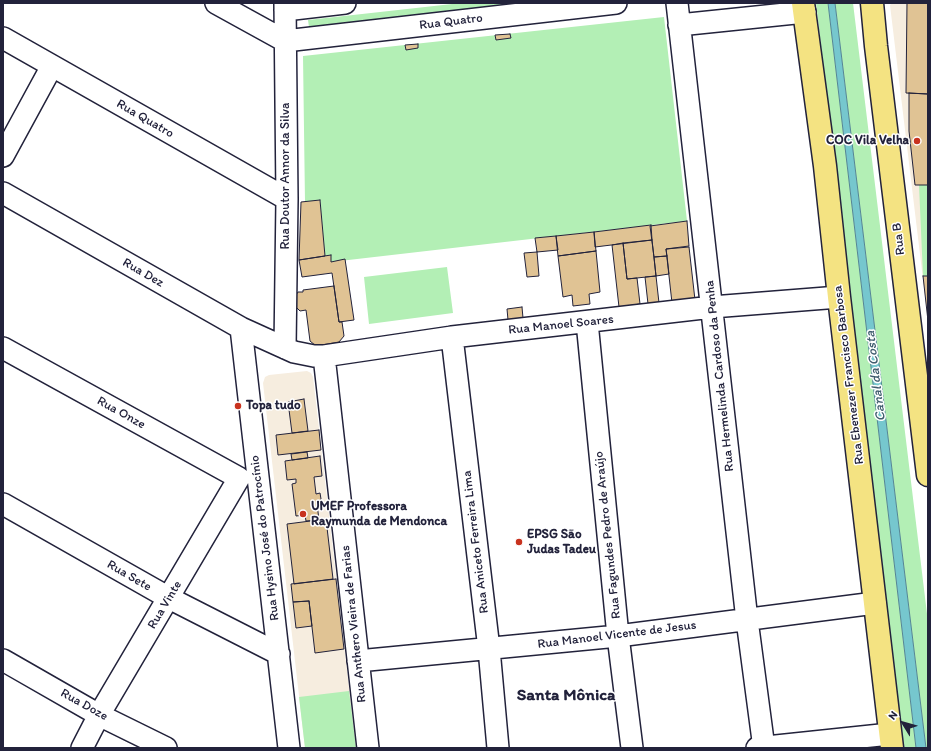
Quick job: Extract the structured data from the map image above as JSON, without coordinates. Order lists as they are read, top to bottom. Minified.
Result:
{"streets":{"main road":["Rua B","Rua Ebenezer Francisco Barbosa"],"street":["Rua Quatro","Rua Doutor Annor da Silva","Rua Dez","Rua Manoel Soares","Rua Hermelinda Cardoso da Penha","Rua Onze","Rua Fagundes Pedro de Araújo","Rua Hysino José do Patrocínio","Rua Aniceto Ferreira Lima","Rua Sete","Rua Vinte","Rua Anthero Vieira de Farias","Rua Manoel Vicente de Jesus","Rua Doze"]},"crossings":[["Rua Quatro","Rua Doutor Annor da Silva"],["Rua Doutor Annor da Silva","Rua Dez"],["Rua Doutor Annor da Silva","Rua Manoel Soares"],["Rua Dez","Rua Manoel Soares"],["Rua Dez","Rua Hysino José do Patrocínio"],["Rua Manoel Soares","Rua Ebenezer Francisco Barbosa"],["Rua Manoel Soares","Rua Hermelinda Cardoso da Penha"],["Rua Manoel Soares","Rua Fagundes Pedro de Araújo"],["Rua Manoel Soares","Rua Aniceto Ferreira Lima"],["Rua Manoel Soares","Rua Anthero Vieira de Farias"],["Rua Ebenezer Francisco Barbosa","Rua Manoel Vicente de Jesus"],["Rua Hermelinda Cardoso da Penha","Rua Manoel Vicente de Jesus"],["Rua Onze","Rua Hysino José do Patrocínio"],["Rua Onze","Rua Vinte"],["Rua Fagundes Pedro de Araújo","Rua Manoel Vicente de Jesus"],["Rua Hysino José do Patrocínio","Rua Sete"],["Rua Hysino José do Patrocínio","Rua Vinte"],["Rua Aniceto Ferreira Lima","Rua Manoel Vicente de Jesus"],["Rua Sete","Rua Vinte"],["Rua Vinte","Rua Doze"],["Rua Anthero Vieira de Farias","Rua Manoel Vicente de Jesus"]],"districts":["Santa Mônica"],"water":["Canal da Costa"],"places":["COC Vila Velha","Topa tudo","UMEF Professora Raymunda de Mendonca","EPSG São Judas Tadeu"],"north":"top left"}
